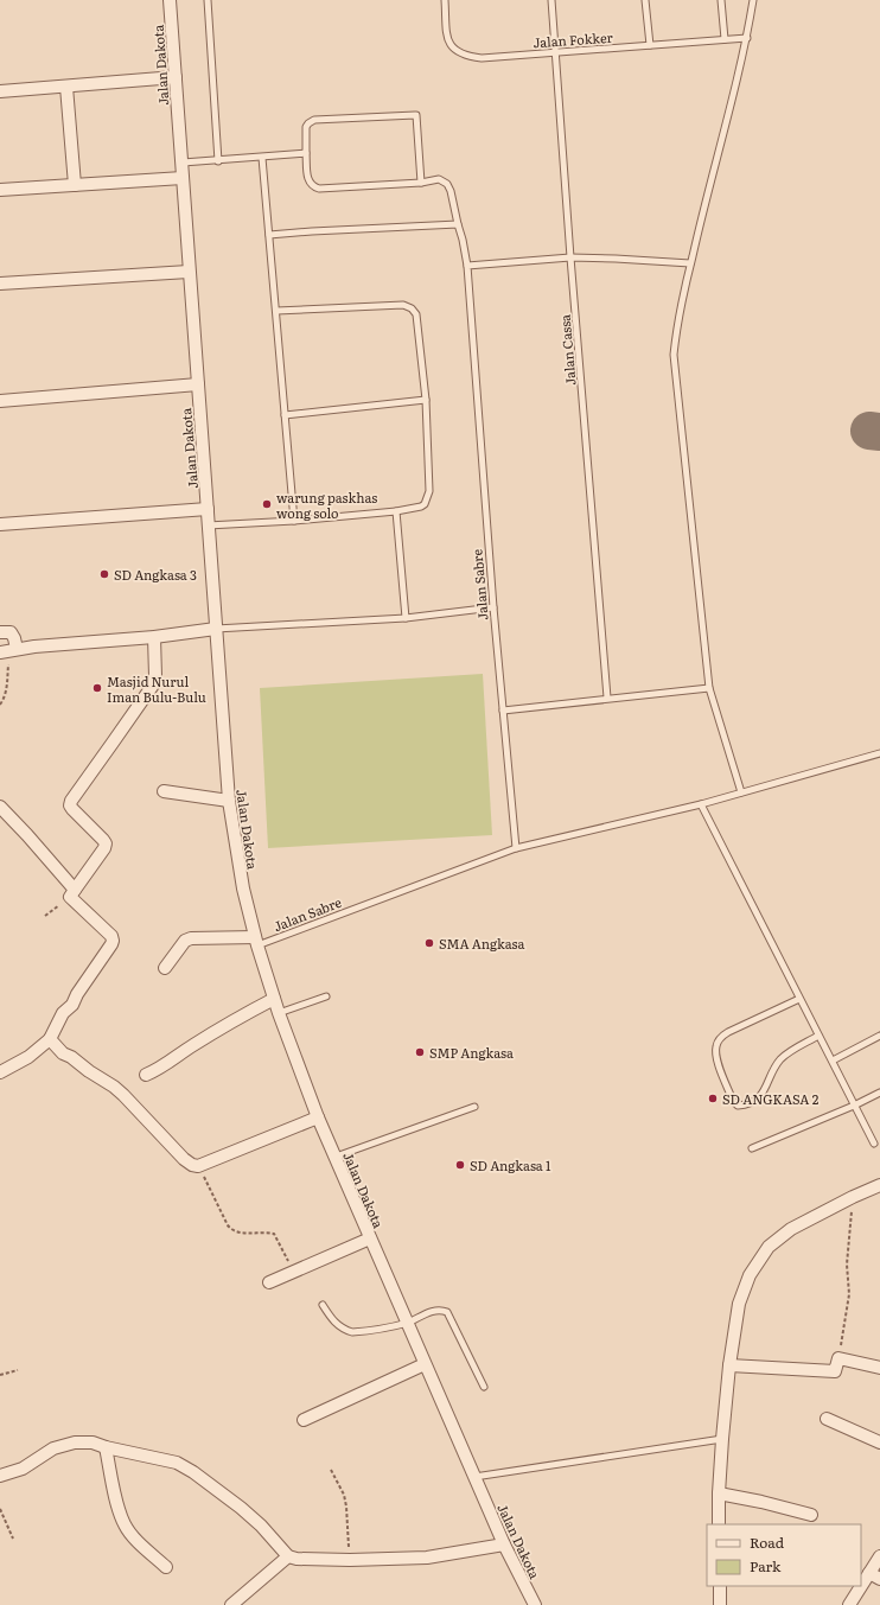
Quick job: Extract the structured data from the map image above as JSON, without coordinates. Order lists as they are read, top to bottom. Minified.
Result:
{"streets":{"street":["Jalan Dakota"],"lane":["Jalan Fokker","Jalan Cassa","Jalan Sabre"]},"crossings":[["Jalan Fokker","Jalan Cassa"],["Jalan Dakota","Jalan Sabre"]],"places":["warung paskhas wong solo","SD Angkasa 3","Masjid Nurul Iman Bulu-Bulu","SMA Angkasa","SMP Angkasa","SD ANGKASA 2","SD Angkasa 1"],"legend":["Road","Park"]}
